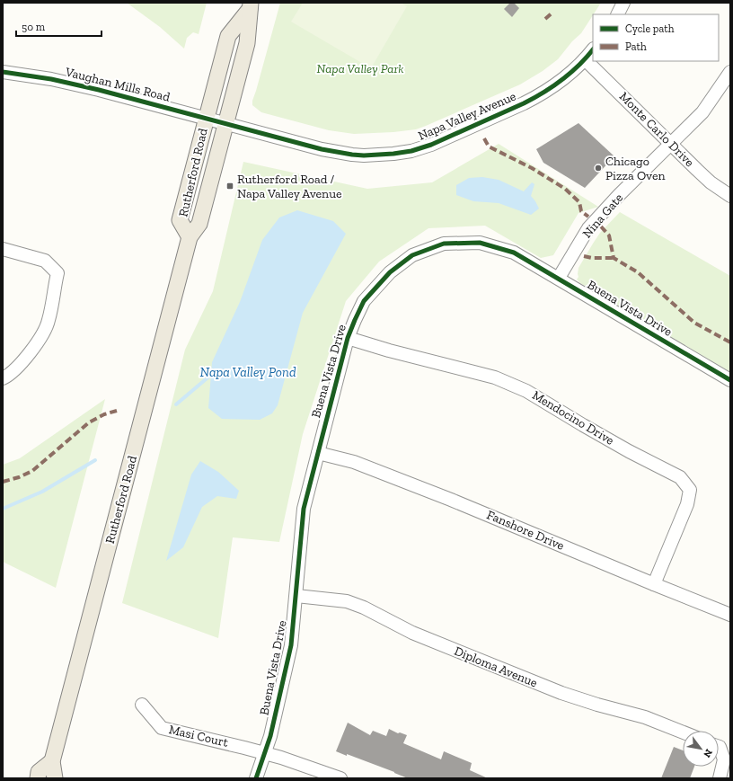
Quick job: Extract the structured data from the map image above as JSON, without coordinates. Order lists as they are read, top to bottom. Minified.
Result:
{"streets":{"main road":["Rutherford Road"],"street":["Vaughan Mills Road","Napa Valley Avenue","Monte Carlo Drive","Nina Gate","Buena Vista Drive","Mendocino Drive","Fanshore Drive","Diploma Avenue","Masi Court"]},"crossings":[["Vaughan Mills Road","Napa Valley Avenue"],["Vaughan Mills Road","Rutherford Road"],["Napa Valley Avenue","Monte Carlo Drive"],["Napa Valley Avenue","Rutherford Road"],["Monte Carlo Drive","Nina Gate"],["Nina Gate","Buena Vista Drive"],["Buena Vista Drive","Mendocino Drive"],["Buena Vista Drive","Fanshore Drive"],["Buena Vista Drive","Diploma Avenue"],["Buena Vista Drive","Masi Court"],["Mendocino Drive","Fanshore Drive"]],"water":["Napa Valley Pond"],"parks":["Napa Valley Park"],"places":{"other":["Chicago Pizza Oven"],"transit":["Rutherford Road / Napa Valley Avenue"]},"legend":["Cycle path","Path"],"scale_bar":"50 m","north":"bottom right"}
